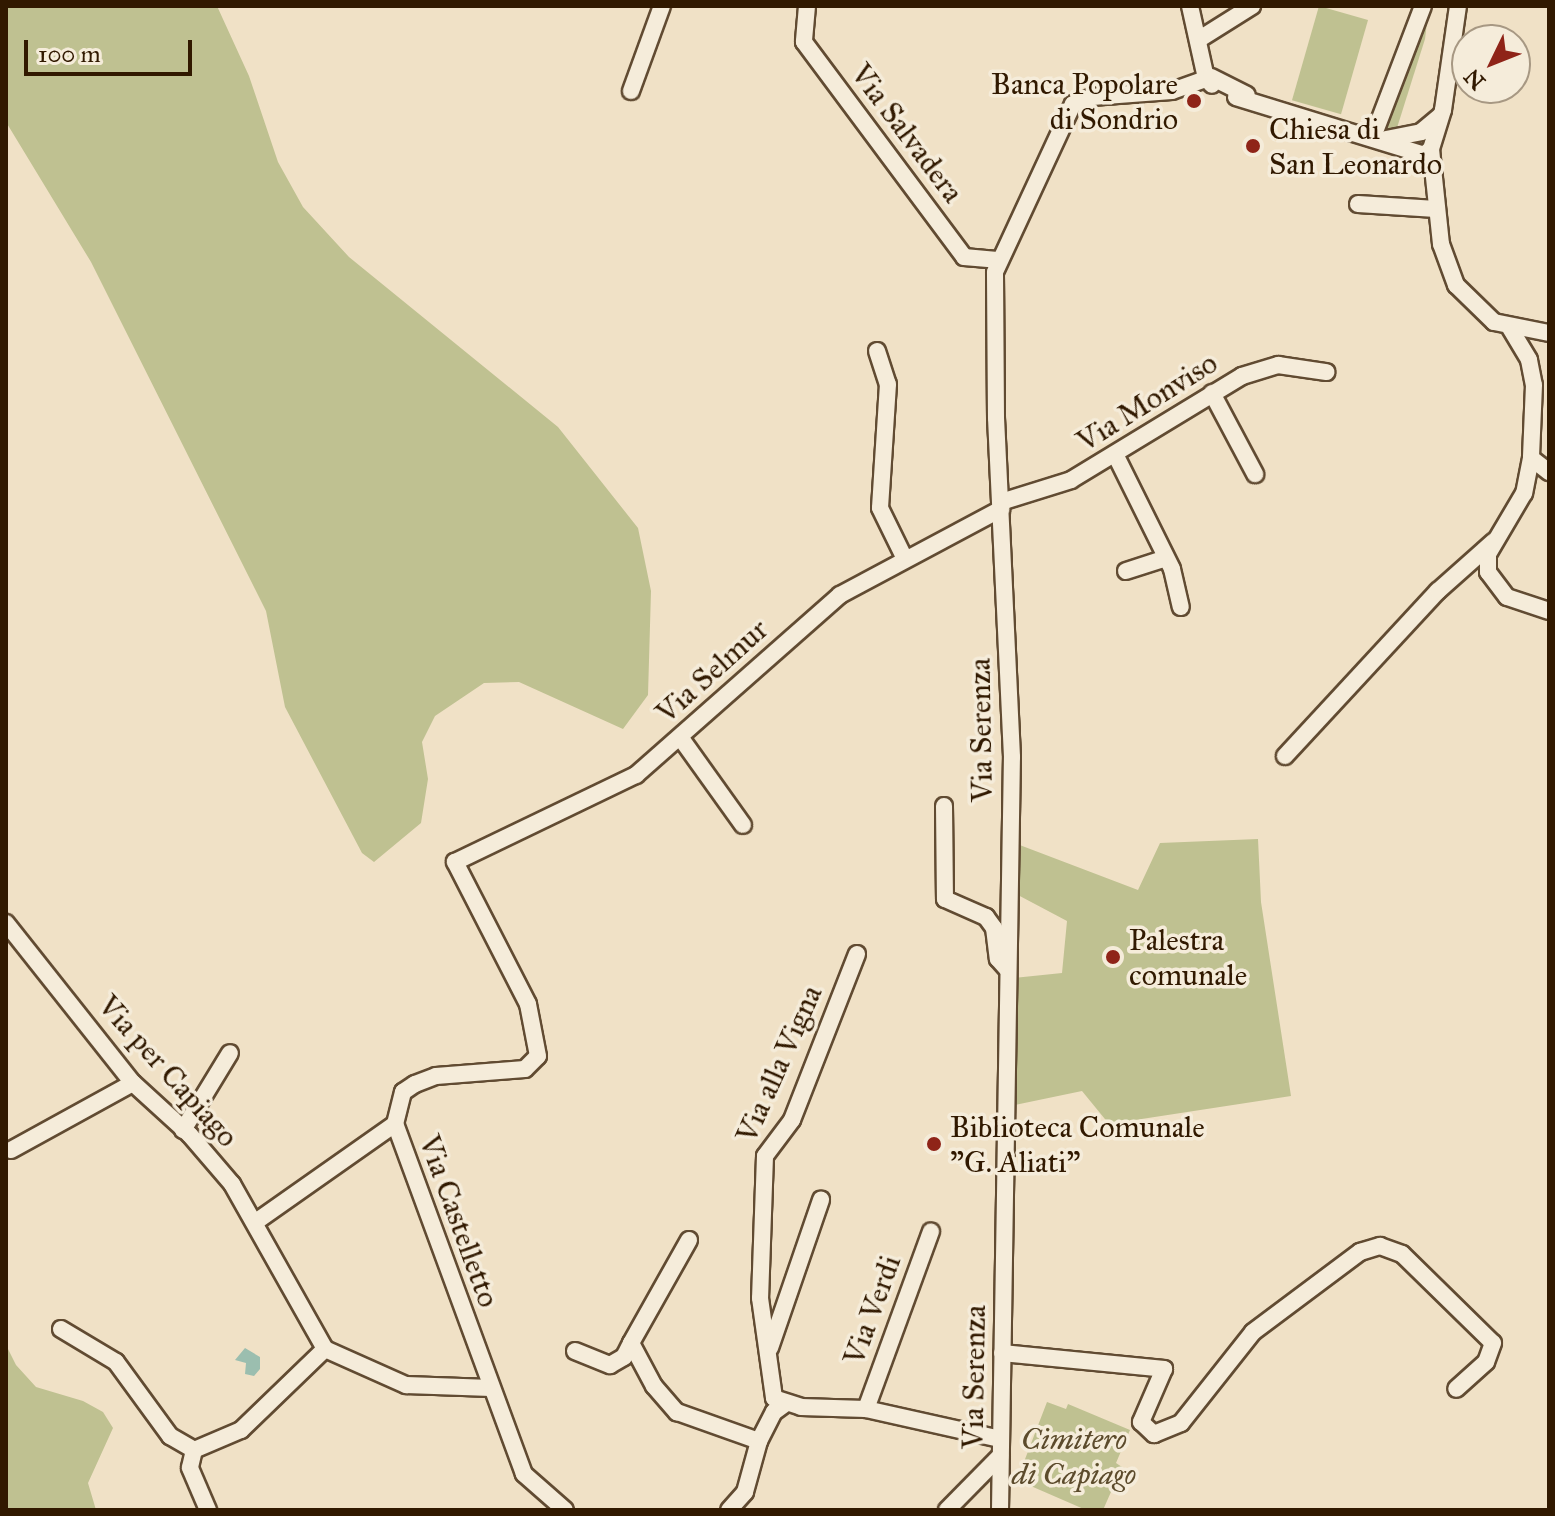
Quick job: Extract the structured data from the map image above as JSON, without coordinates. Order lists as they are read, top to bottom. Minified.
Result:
{"streets":{"street":["Via Salvadera","Via Monviso","Via Selmur","Via Serenza","Via alla Vigna","Via per Capiago","Via Castelletto","Via Verdi"]},"crossings":[["Via Salvadera","Via Serenza"],["Via Monviso","Via Selmur"],["Via Monviso","Via Serenza"],["Via Selmur","Via Serenza"],["Via Selmur","Via Castelletto"]],"parks":["Cimitero di Capiago"],"places":["Banca Popolare di Sondrio","Chiesa di San Leonardo","Palestra comunale","Biblioteca Comunale \"G. Aliati\""],"scale_bar":"100 m","north":"bottom left"}
